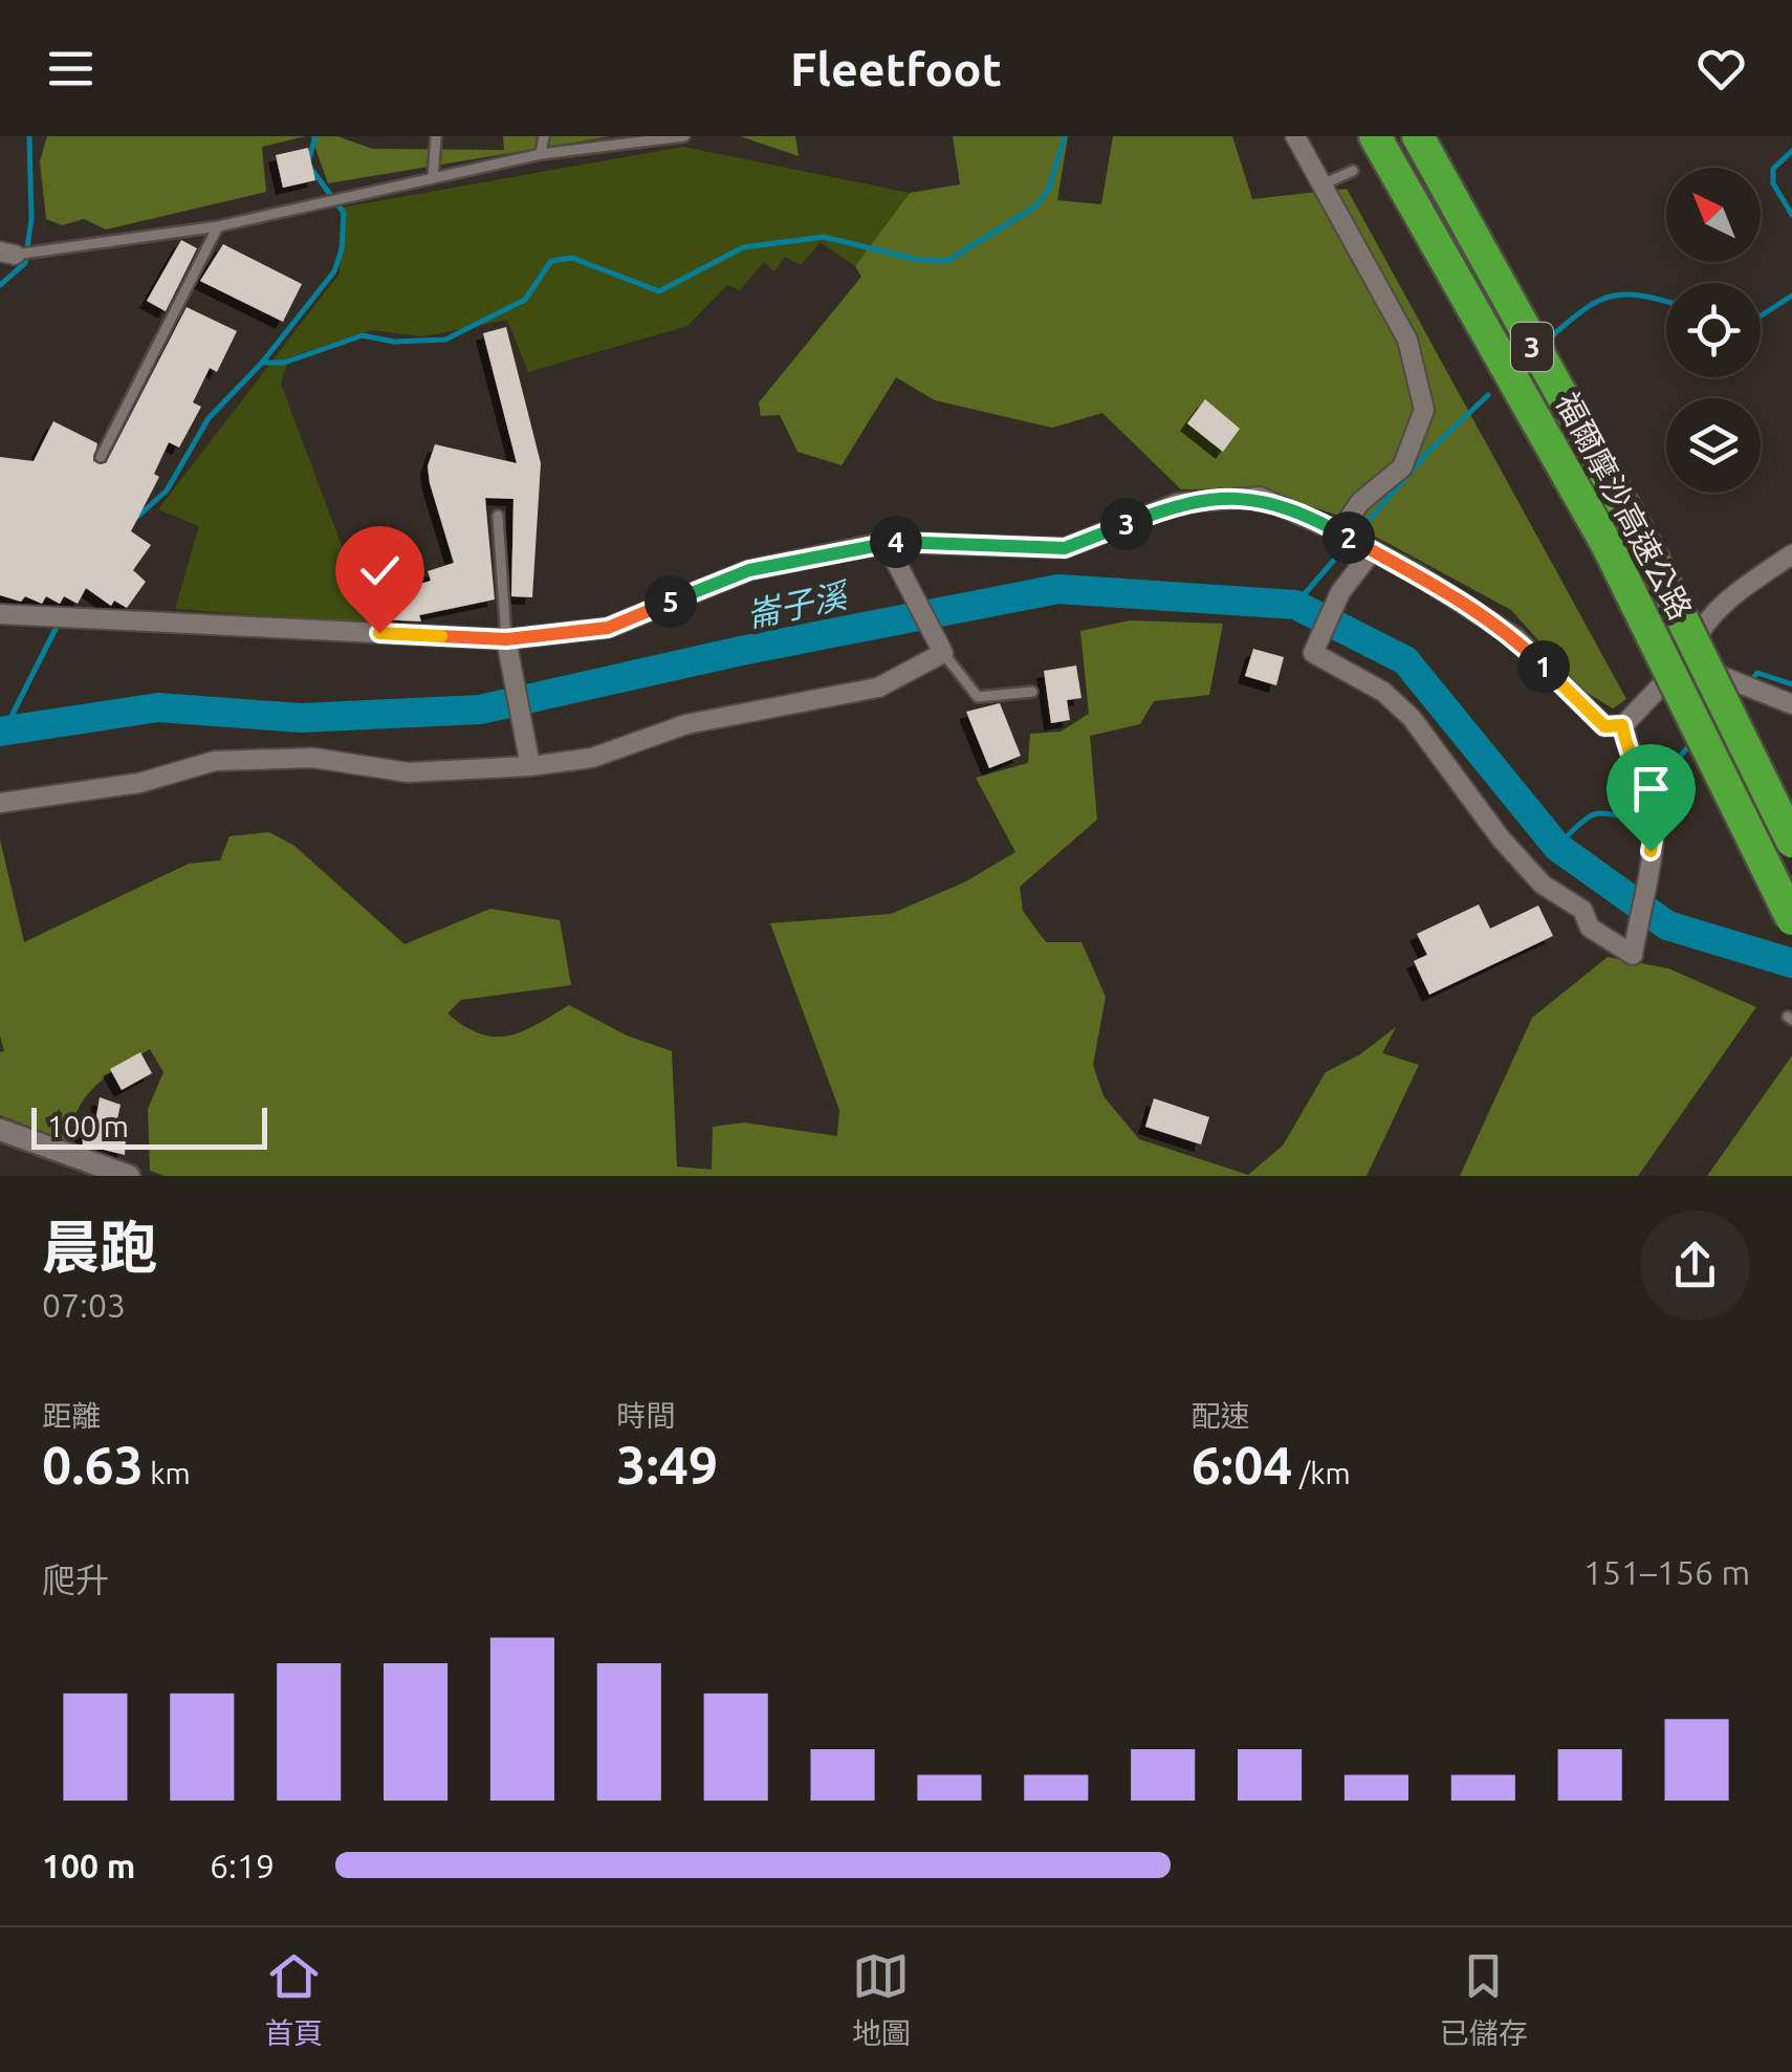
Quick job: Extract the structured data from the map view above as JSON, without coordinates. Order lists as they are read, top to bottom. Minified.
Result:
{"streets":{"highway":["3","福爾摩沙高速公路"]},"water":["崙子溪"],"scale_bar":"100 m","north":"top left","page":{"header":"Fleetfoot","pins":["3","2","4","5","1"],"scale":"100 m","heading":["晨跑","07:03"],"stats":[["距離","0.63 km"],["時間","3:49"],["配速","6:04 /km"]],"chart":["爬升","151–156 m"],"list":[{"name":"100 m","note":"6:19"}],"tabs":["首頁","地圖","已儲存"]}}
